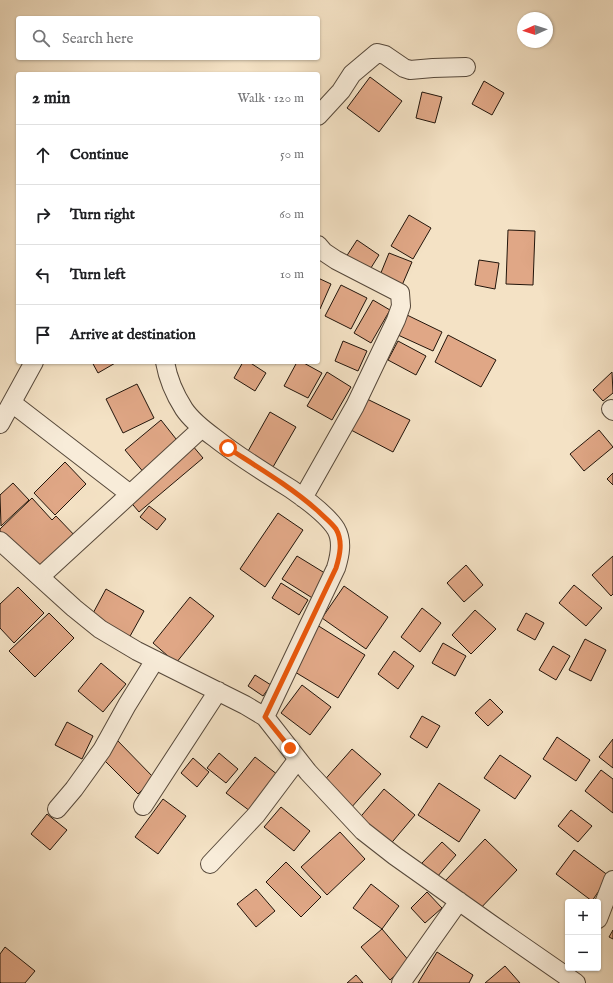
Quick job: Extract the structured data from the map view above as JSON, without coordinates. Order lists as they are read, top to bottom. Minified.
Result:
{"north":"left","page":{"search":"Search here","heading":["2 min","Walk · 120 m"],"list":[["Continue","50 m"],["Turn right","60 m"],["Turn left","10 m"],"Arrive at destination"],"map_buttons":["+","−"]}}
